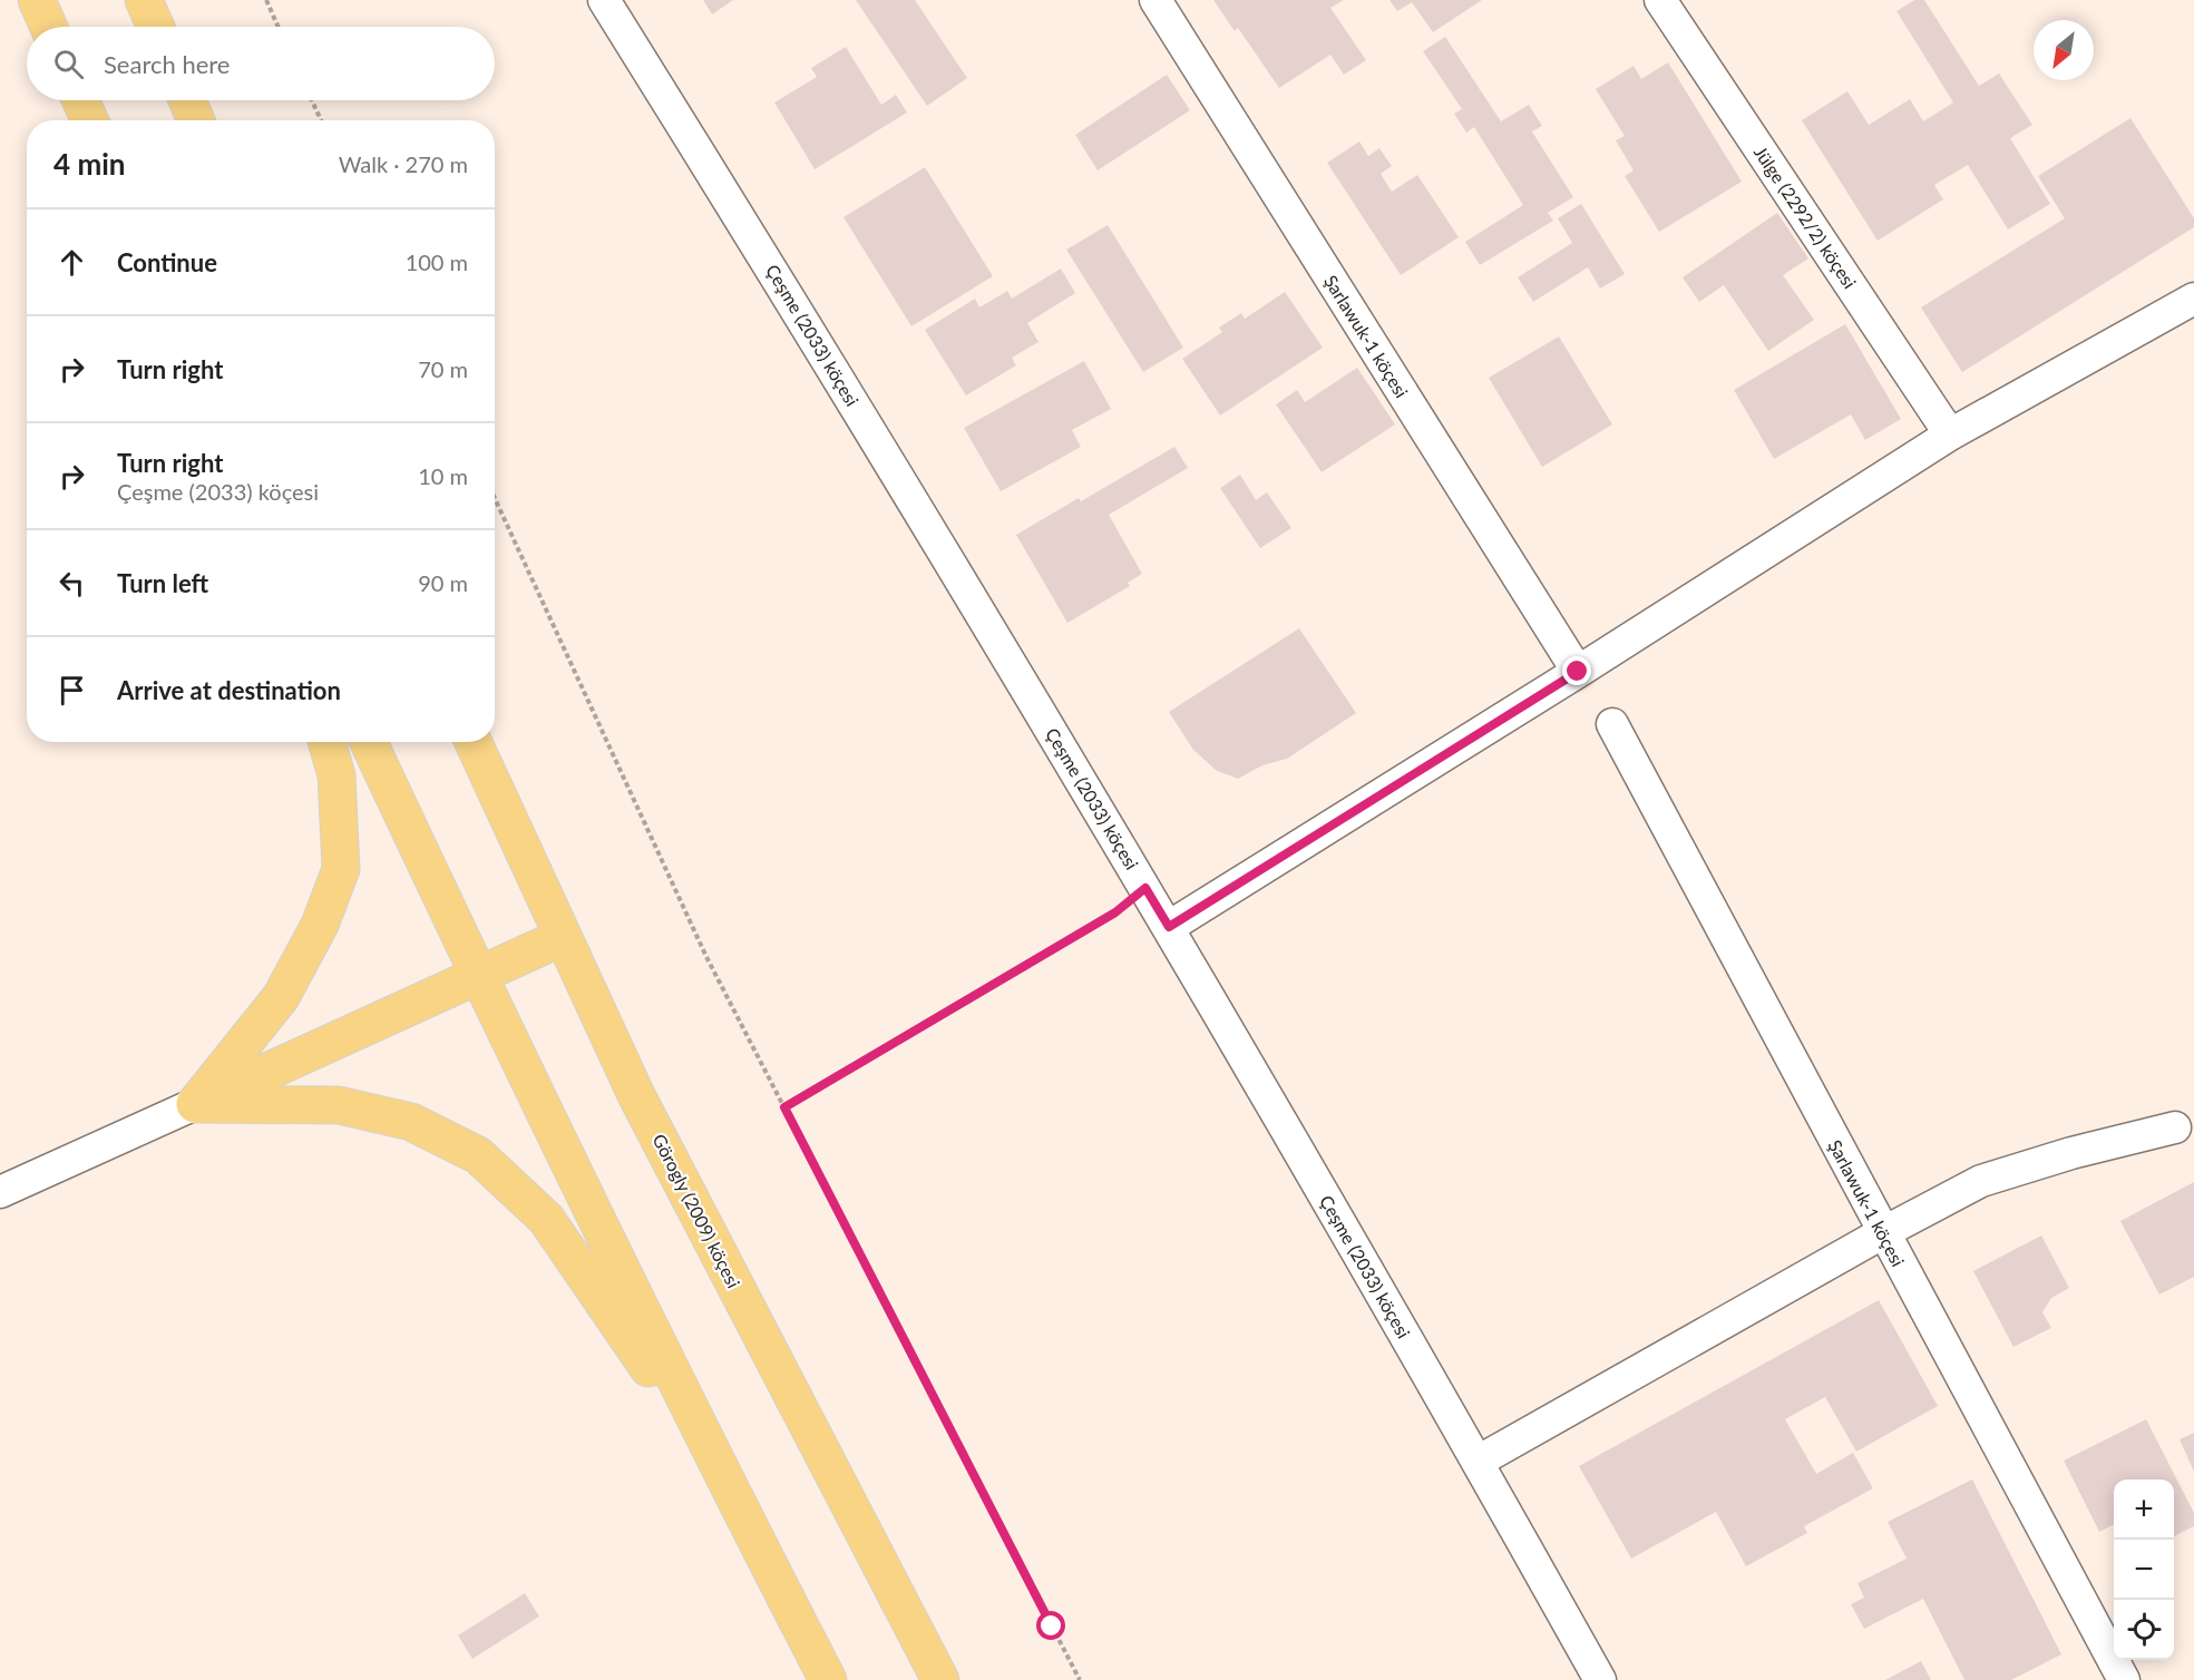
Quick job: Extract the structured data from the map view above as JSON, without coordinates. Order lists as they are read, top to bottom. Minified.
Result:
{"streets":{"main road":["Görogly (2009) köçesi"],"street":["Jülge (2292/2) köçesi","Çeşme (2033) köçesi","Şarlawuk-1 köçesi"]},"north":"bottom left","page":{"search":"Search here","heading":["4 min","Walk · 270 m"],"list":[["Continue","100 m"],["Turn right","70 m"],["Turn right","Çeşme (2033) köçesi","10 m"],["Turn left","90 m"],"Arrive at destination"],"map_buttons":["+","−"]}}
